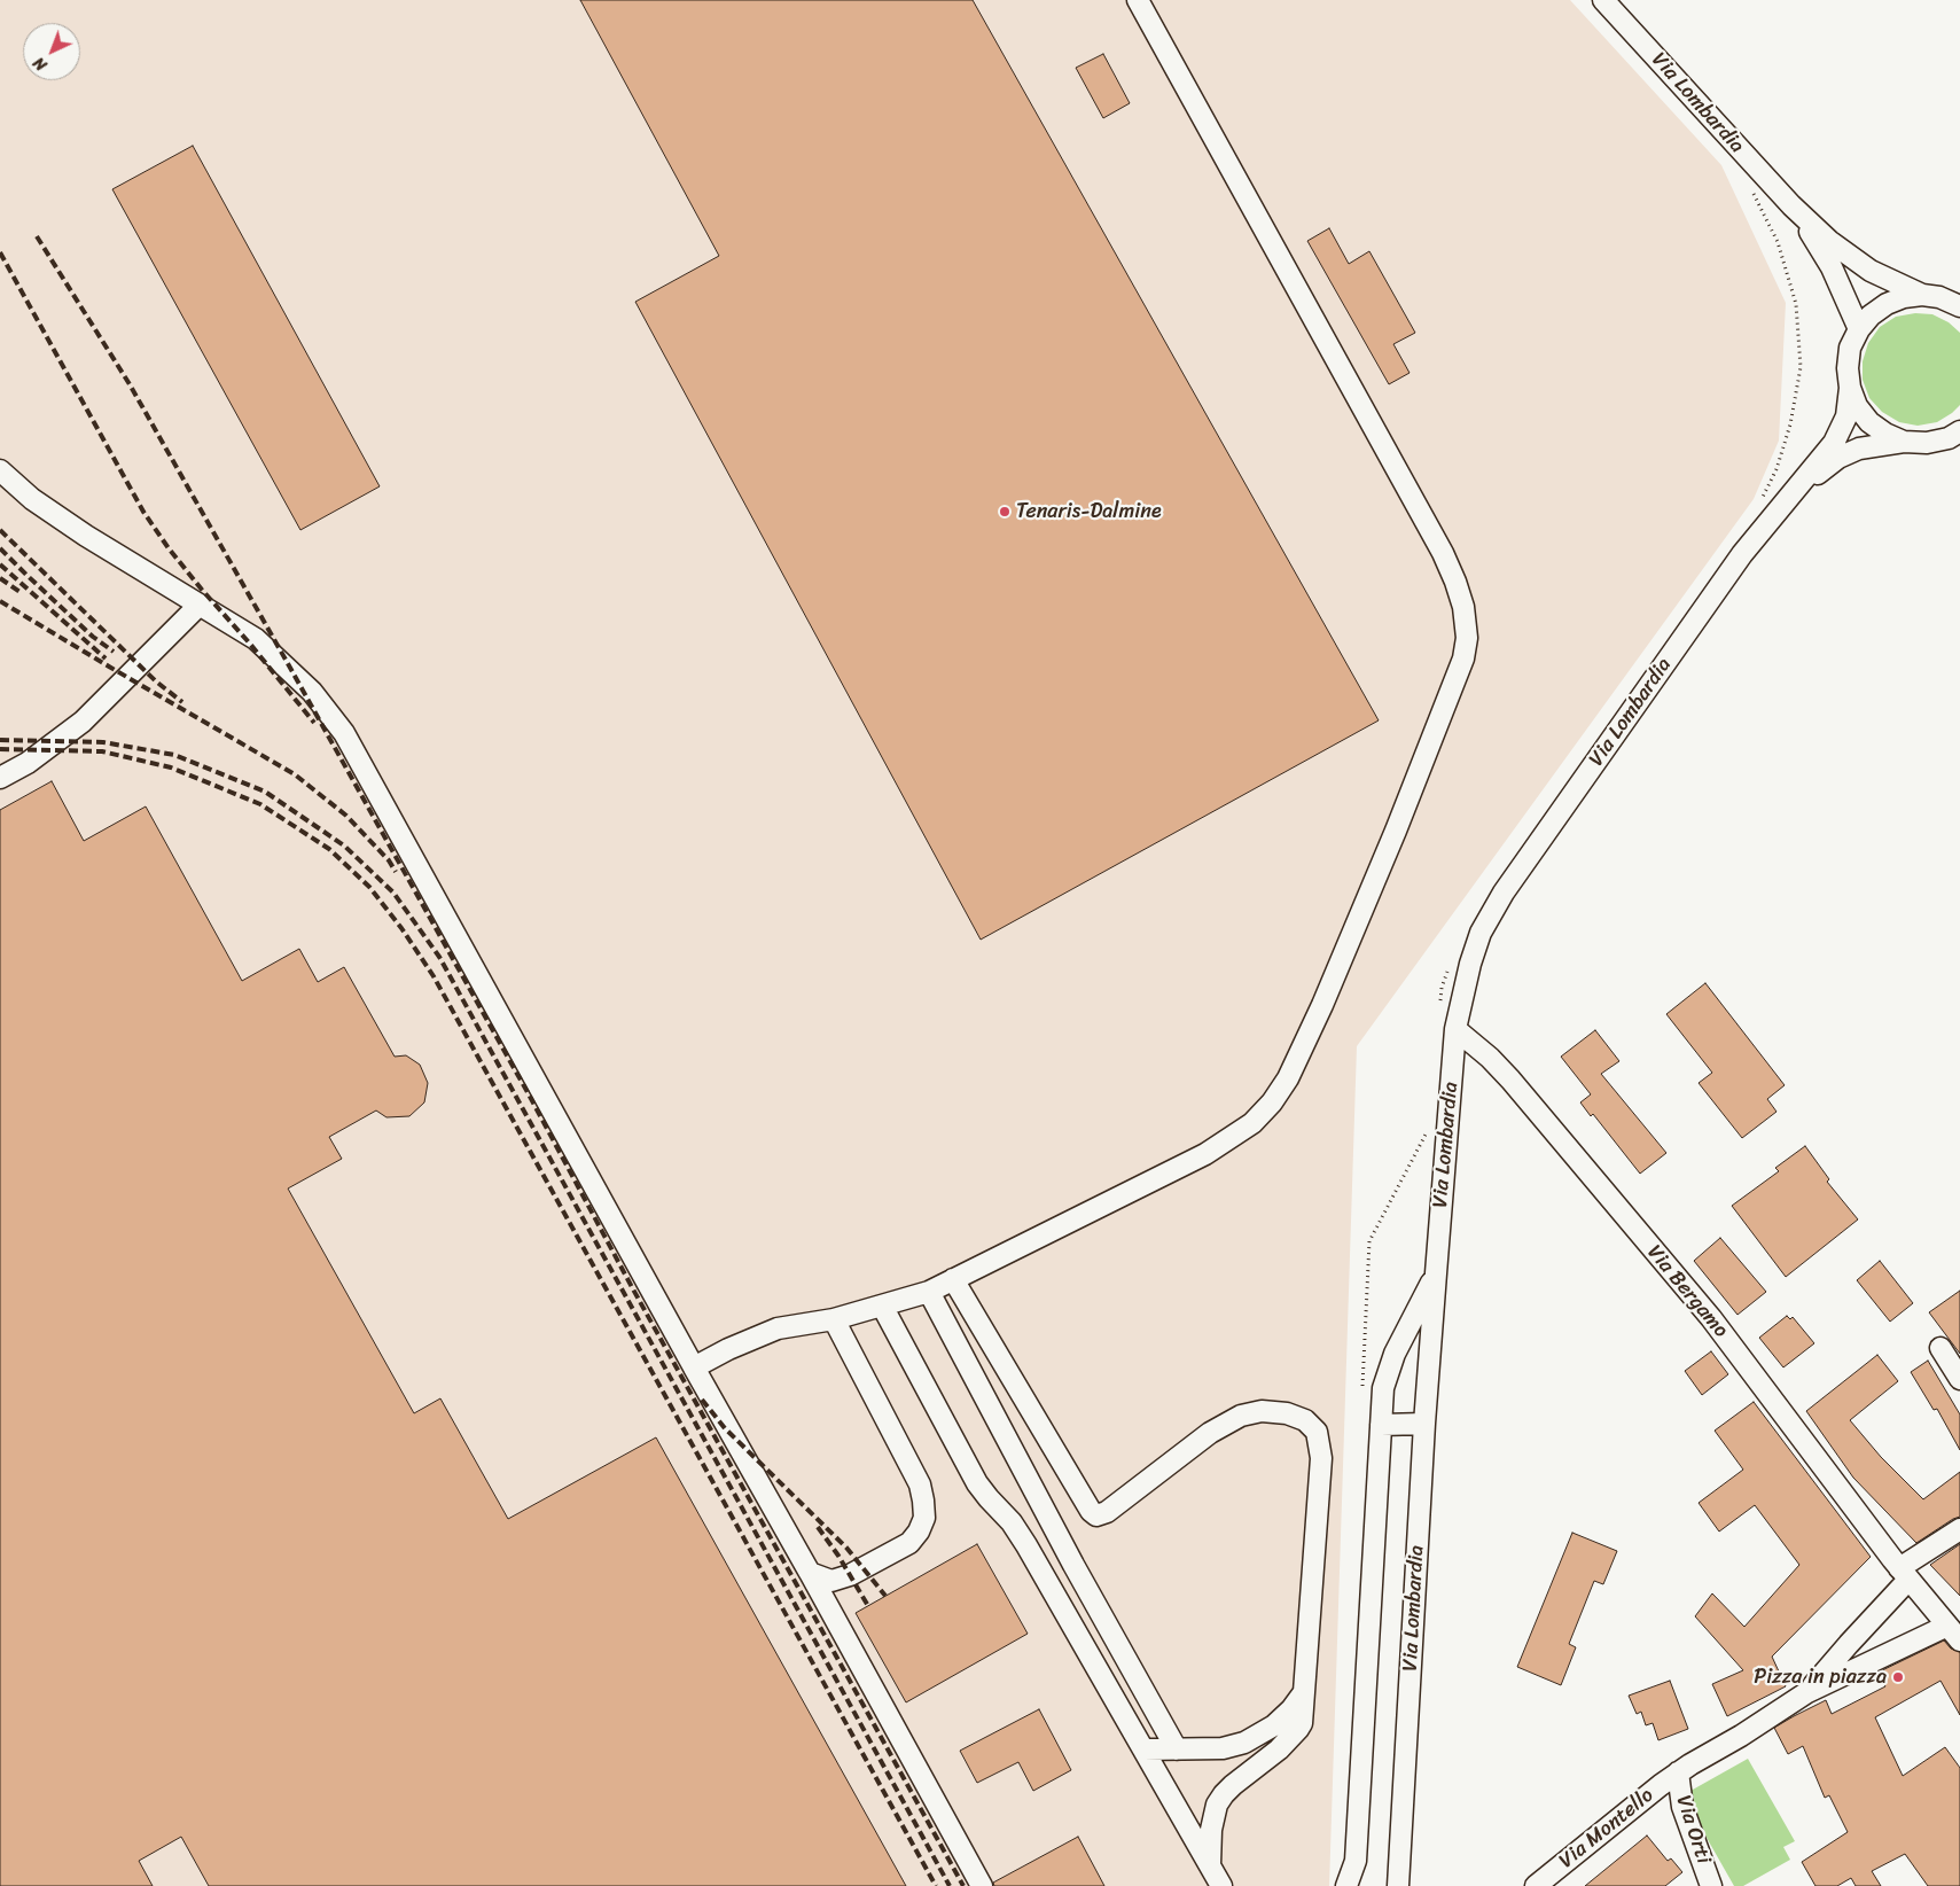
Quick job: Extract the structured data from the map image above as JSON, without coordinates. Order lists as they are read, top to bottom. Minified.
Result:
{"streets":{"street":["Via Lombardia","Via Bergamo","Via Montello","Via Orti"]},"crossings":[["Via Lombardia","Via Bergamo"],["Via Montello","Via Orti"]],"places":["Tenaris-Dalmine","Pizza in piazza"],"north":"bottom left"}
